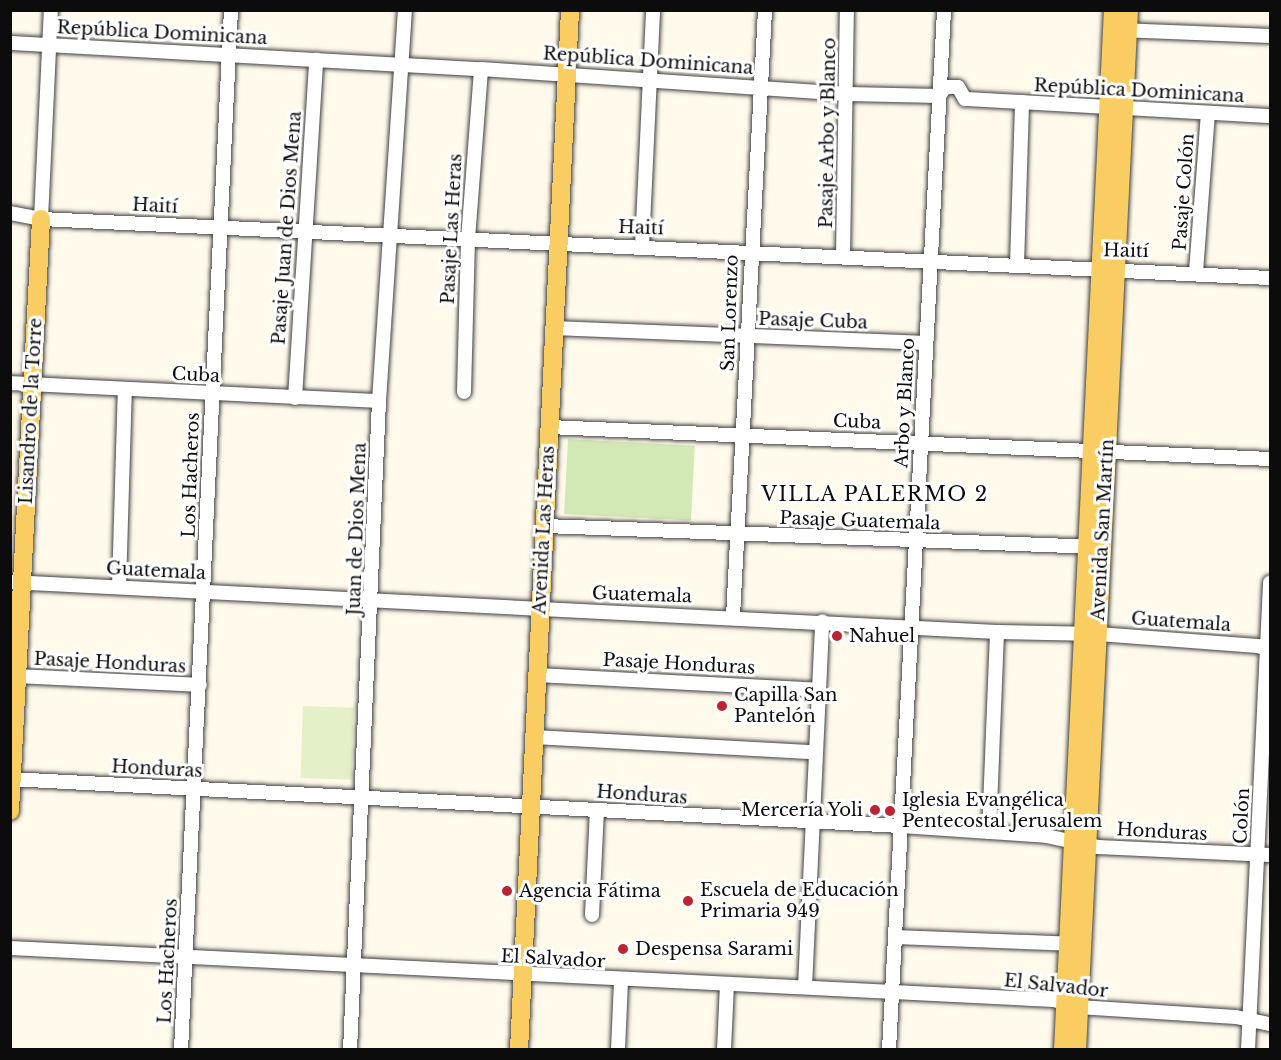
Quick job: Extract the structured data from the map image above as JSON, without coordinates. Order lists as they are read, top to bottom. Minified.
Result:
{"streets":{"main road":["Lisandro de la Torre","Avenida Las Heras","Avenida San Martín"],"street":["República Dominicana","Pasaje Arbo y Blanco","Pasaje Colón","Haití","Pasaje Juan de Dios Mena","Pasaje Las Heras","San Lorenzo","Pasaje Cuba","Cuba","Arbo y Blanco","Los Hacheros","Pasaje Guatemala","Juan de Dios Mena","Guatemala","Pasaje Honduras","Honduras","Colón","El Salvador"]},"crossings":[["República Dominicana","Pasaje Arbo y Blanco"],["República Dominicana","Pasaje Colón"],["República Dominicana","Pasaje Juan de Dios Mena"],["República Dominicana","Pasaje Las Heras"],["República Dominicana","San Lorenzo"],["República Dominicana","Arbo y Blanco"],["República Dominicana","Lisandro de la Torre"],["República Dominicana","Los Hacheros"],["República Dominicana","Juan de Dios Mena"],["República Dominicana","Avenida Las Heras"],["República Dominicana","Avenida San Martín"],["Pasaje Arbo y Blanco","Haití"],["Pasaje Colón","Haití"],["Haití","Pasaje Juan de Dios Mena"],["Haití","Pasaje Las Heras"],["Haití","San Lorenzo"],["Haití","Arbo y Blanco"],["Haití","Lisandro de la Torre"],["Haití","Los Hacheros"],["Haití","Juan de Dios Mena"],["Haití","Avenida Las Heras"],["Haití","Avenida San Martín"],["Pasaje Juan de Dios Mena","Cuba"],["San Lorenzo","Pasaje Cuba"],["San Lorenzo","Cuba"],["San Lorenzo","Pasaje Guatemala"],["San Lorenzo","Guatemala"],["Pasaje Cuba","Arbo y Blanco"],["Pasaje Cuba","Avenida Las Heras"],["Cuba","Arbo y Blanco"],["Cuba","Lisandro de la Torre"],["Cuba","Los Hacheros"],["Cuba","Juan de Dios Mena"],["Cuba","Avenida Las Heras"],["Cuba","Avenida San Martín"],["Arbo y Blanco","Pasaje Guatemala"],["Arbo y Blanco","Guatemala"],["Arbo y Blanco","Honduras"],["Arbo y Blanco","El Salvador"],["Lisandro de la Torre","Guatemala"],["Lisandro de la Torre","Pasaje Honduras"],["Lisandro de la Torre","Honduras"],["Los Hacheros","Guatemala"],["Los Hacheros","Pasaje Honduras"],["Los Hacheros","Honduras"],["Los Hacheros","El Salvador"],["Pasaje Guatemala","Avenida Las Heras"],["Pasaje Guatemala","Avenida San Martín"],["Juan de Dios Mena","Guatemala"],["Juan de Dios Mena","Honduras"],["Juan de Dios Mena","El Salvador"],["Avenida Las Heras","Guatemala"],["Avenida Las Heras","Pasaje Honduras"],["Avenida Las Heras","Honduras"],["Avenida Las Heras","El Salvador"],["Avenida San Martín","Guatemala"],["Avenida San Martín","Honduras"],["Avenida San Martín","El Salvador"],["Guatemala","Colón"],["Honduras","Colón"],["Colón","El Salvador"]],"districts":["VILLA PALERMO 2"],"places":["Nahuel","Capilla San Pantelón","Mercería Yoli","Iglesia Evangélica Pentecostal Jerusalem","Agencia Fátima","Escuela de Educación Primaria 949","Despensa Sarami"]}
